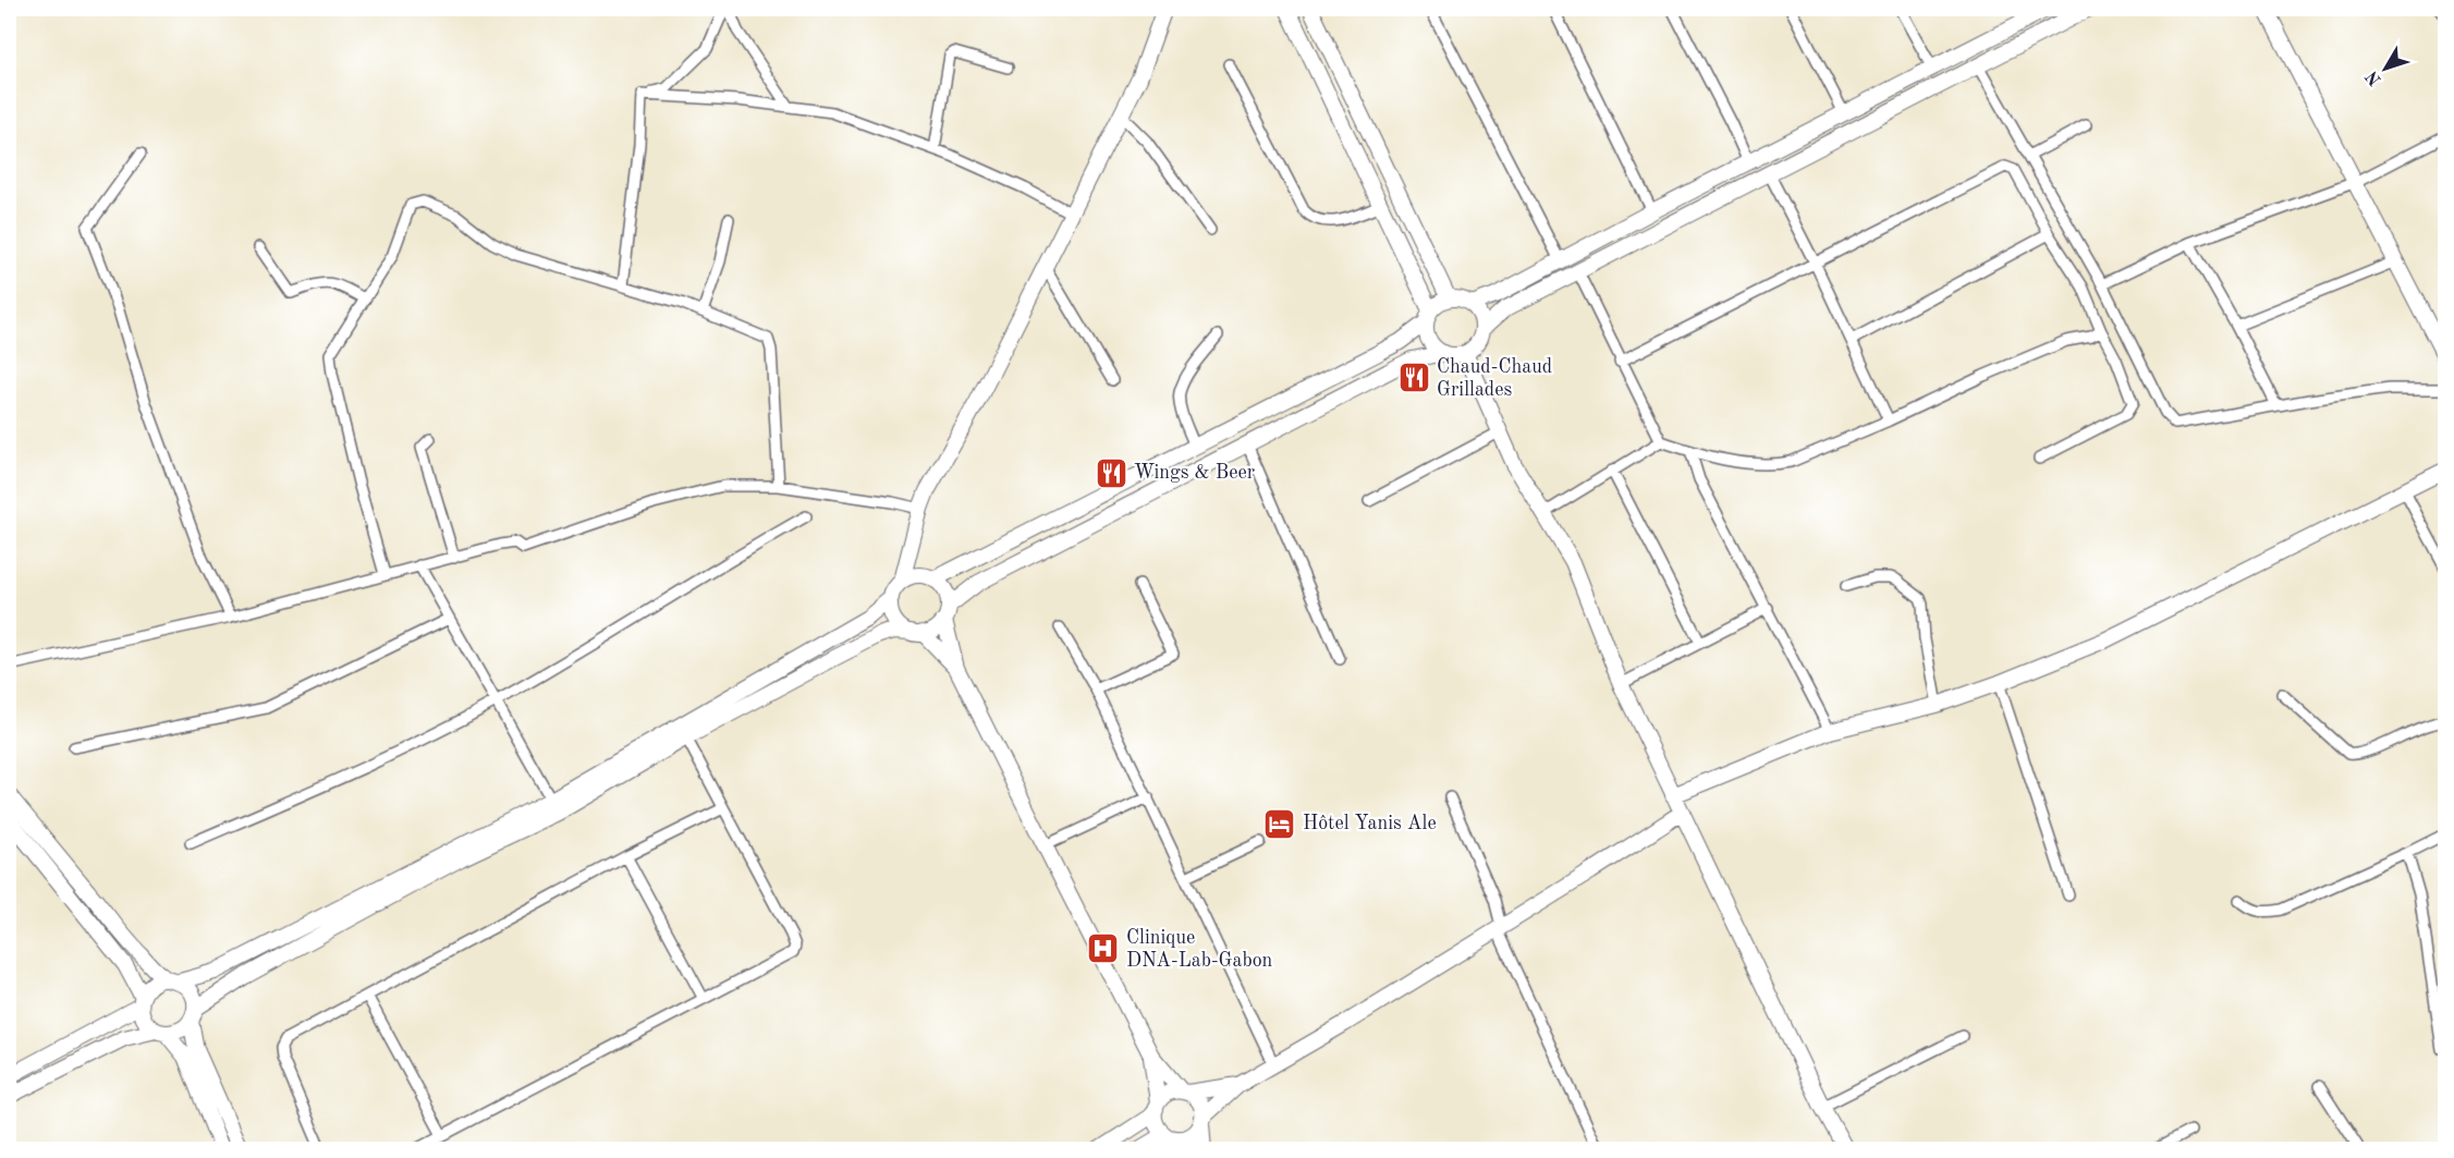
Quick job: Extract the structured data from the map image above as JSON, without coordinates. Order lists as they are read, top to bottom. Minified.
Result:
{"places":{"restaurant":["Chaud-Chaud Grillades","Wings & Beer"],"hotel":["Hôtel Yanis Ale"],"hospital":["Clinique DNA-Lab-Gabon"]},"north":"bottom left"}
